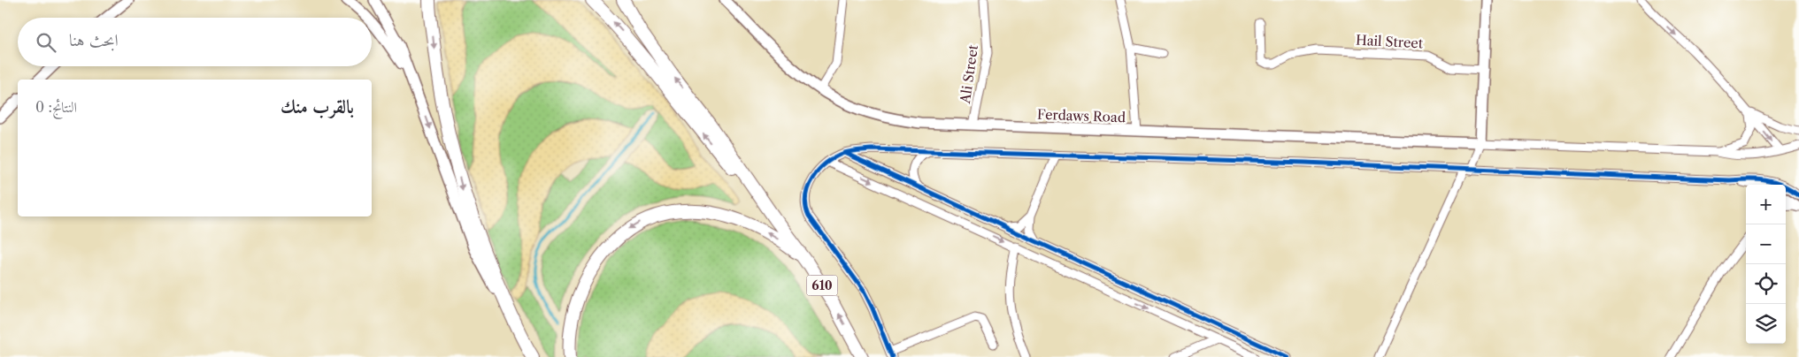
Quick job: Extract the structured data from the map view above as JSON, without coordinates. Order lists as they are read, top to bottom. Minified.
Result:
{"streets":{"main road":["610"],"street":["Hail Street","Ali Street","Ferdaws Road"]},"crossings":[["Ali Street","Ferdaws Road"]],"page":{"search":"ابحث هنا","heading":["بالقرب منك","النتائج: 0"],"map_buttons":["+","−"]}}
